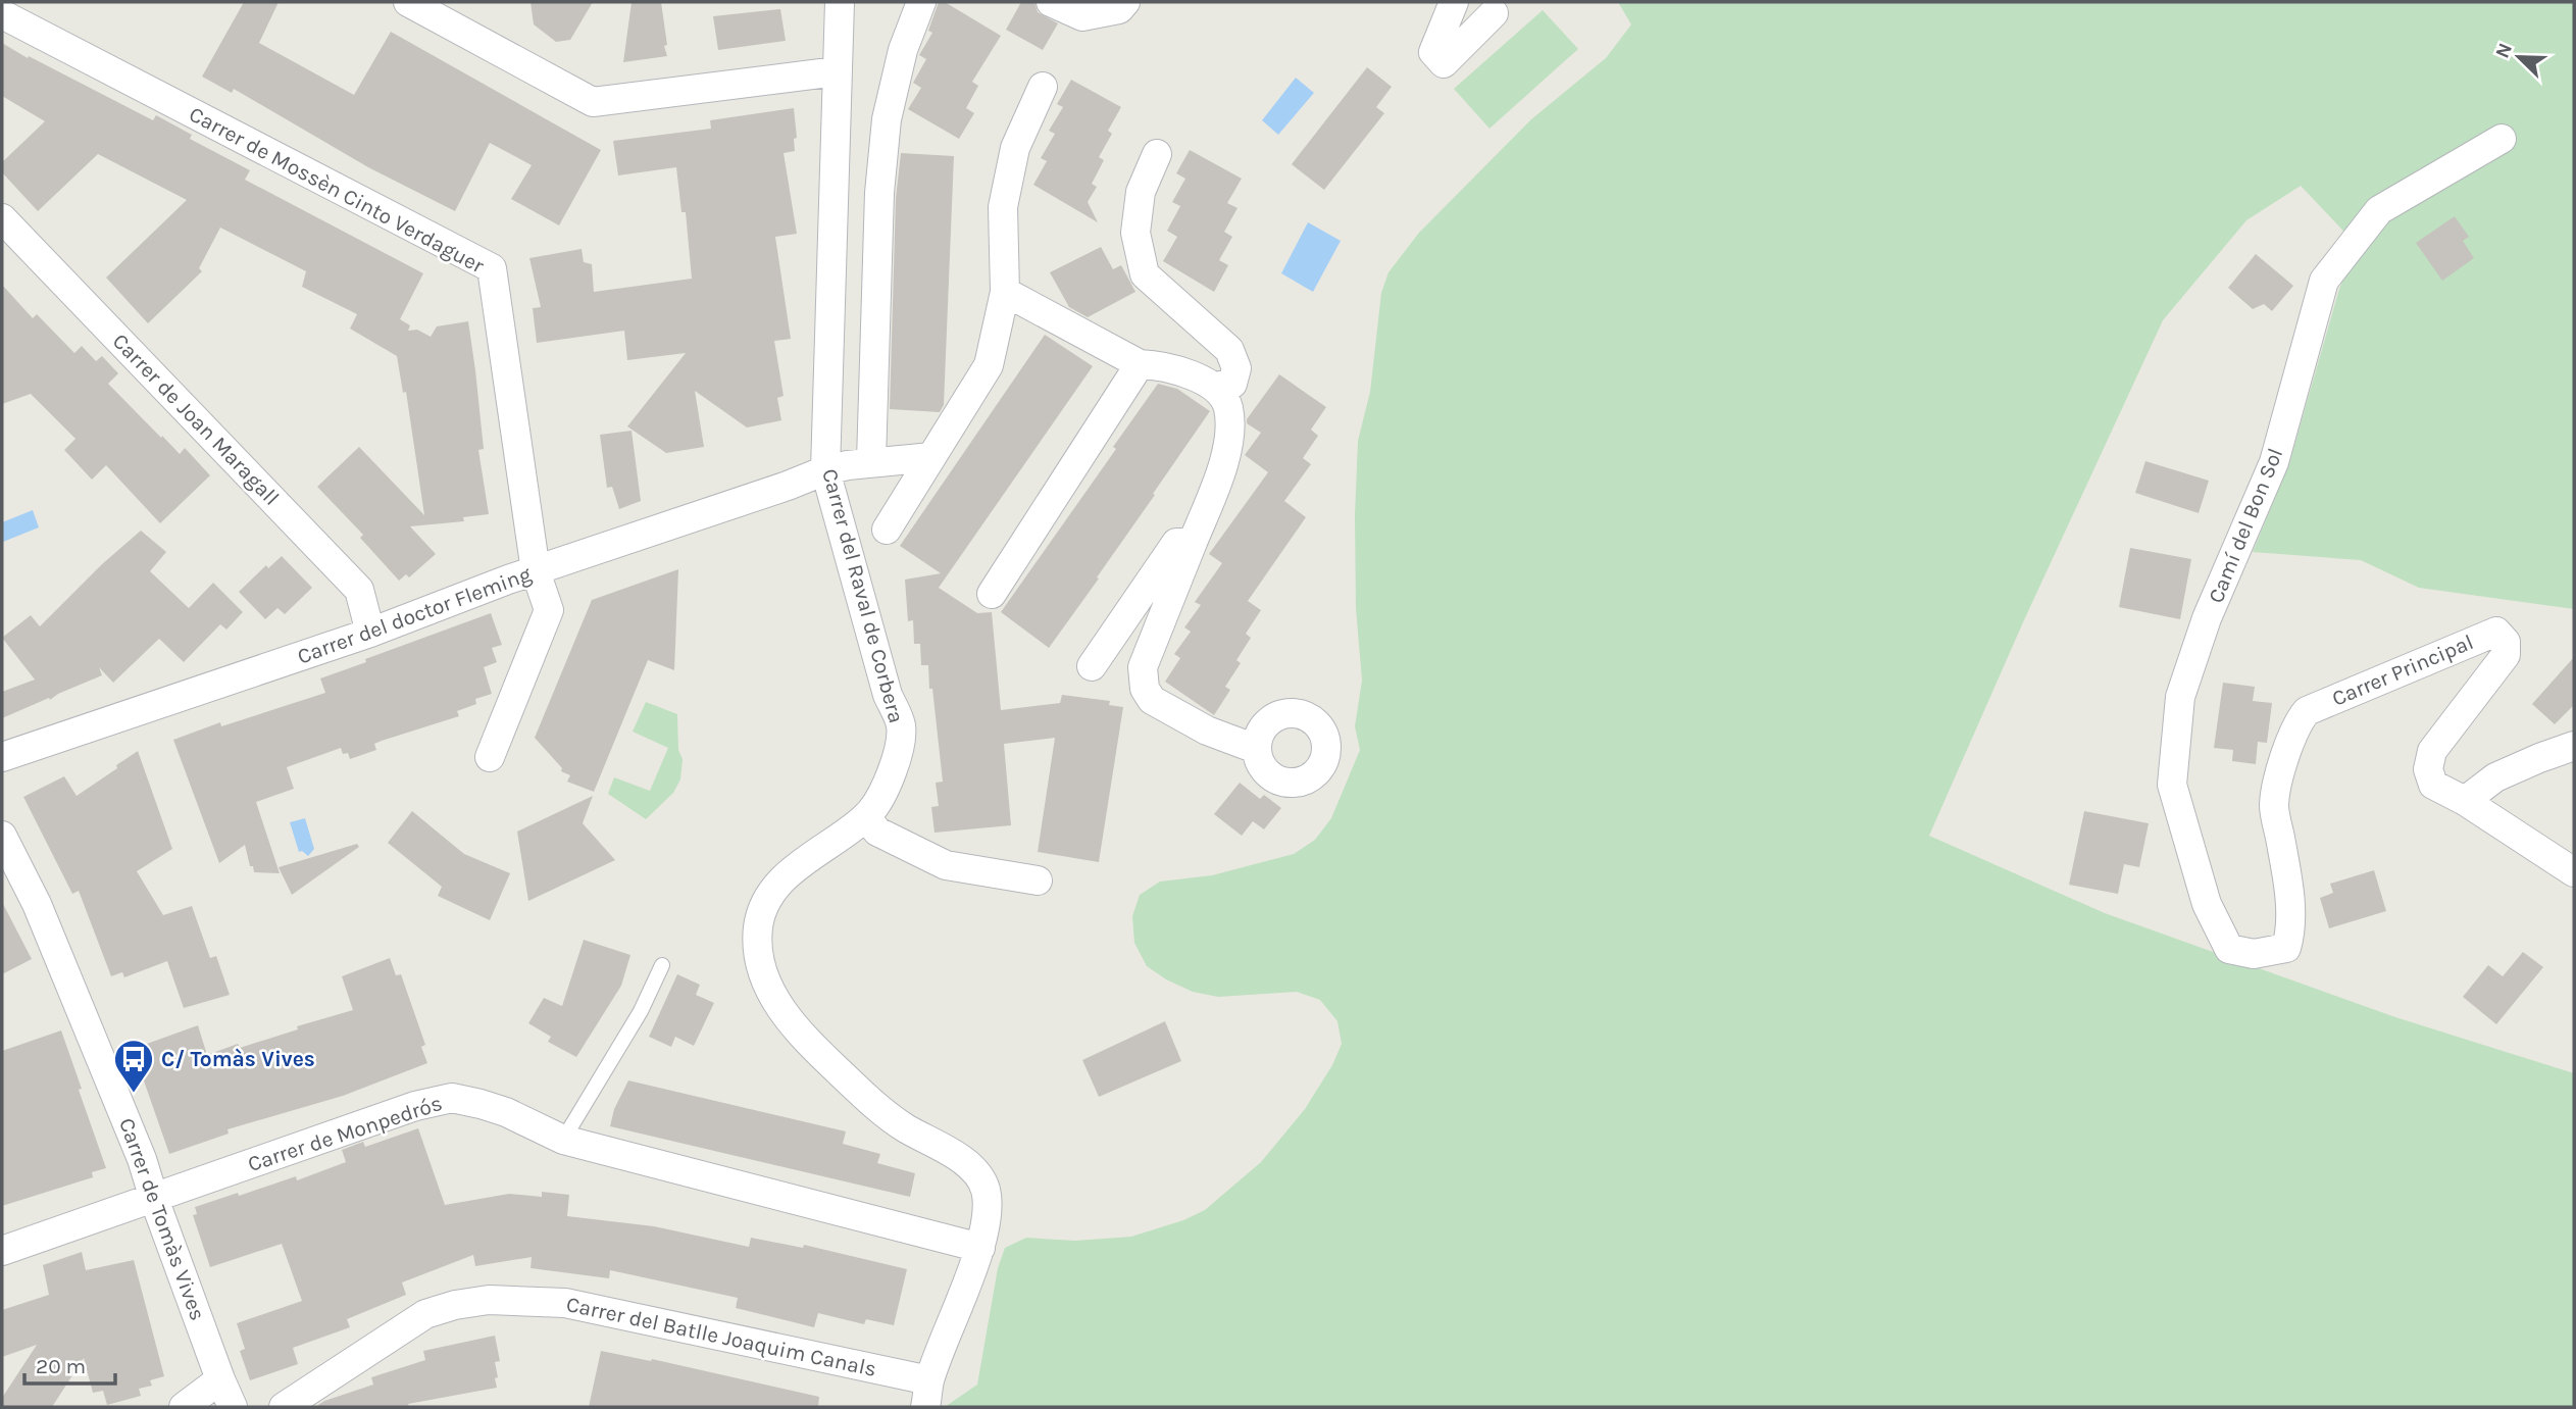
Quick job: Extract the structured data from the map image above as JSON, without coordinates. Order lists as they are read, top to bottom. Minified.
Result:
{"streets":{"street":["Carrer de Mossèn Cinto Verdaguer","Carrer de Joan Maragall","Camí del Bon Sol","Carrer del Raval de Corbera","Carrer del doctor Fleming","Carrer Principal","Carrer de Monpedrós","Carrer de Tomàs Vives","Carrer del Batlle Joaquim Canals"]},"crossings":[["Carrer de Mossèn Cinto Verdaguer","Carrer del doctor Fleming"],["Carrer de Joan Maragall","Carrer del doctor Fleming"],["Camí del Bon Sol","Carrer Principal"],["Carrer del Raval de Corbera","Carrer del doctor Fleming"],["Carrer del Raval de Corbera","Carrer de Monpedrós"],["Carrer del Raval de Corbera","Carrer del Batlle Joaquim Canals"],["Carrer de Monpedrós","Carrer de Tomàs Vives"]],"places":{"bus stop":["C/ Tomàs Vives"]},"scale_bar":"20 m","north":"top left"}
